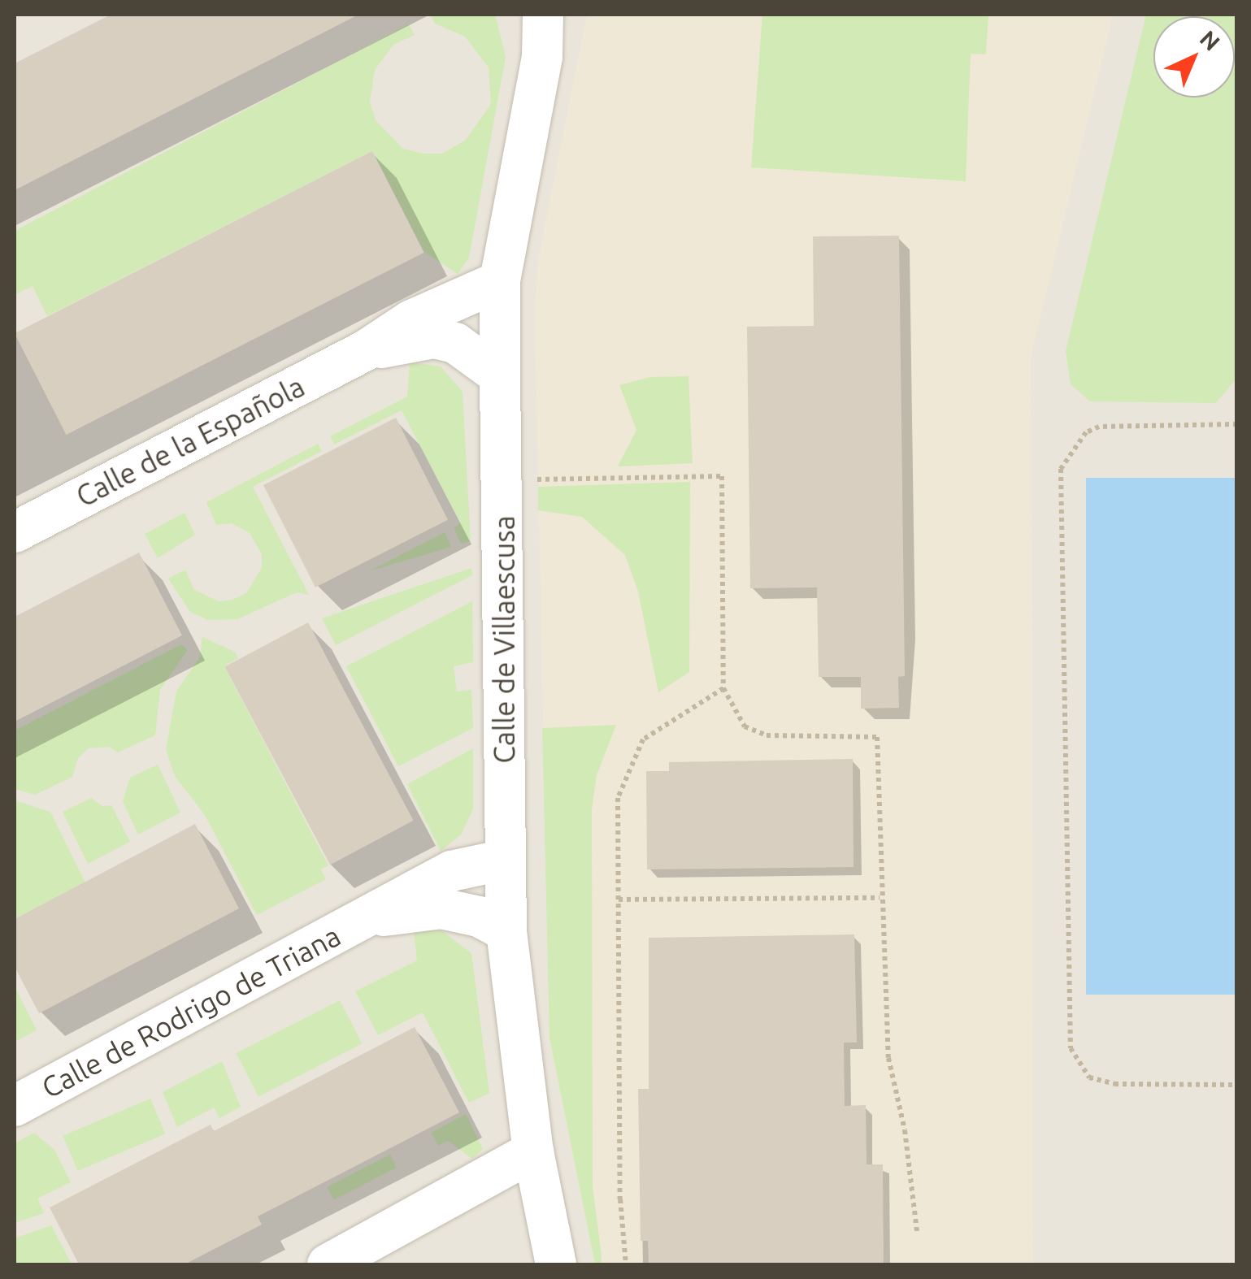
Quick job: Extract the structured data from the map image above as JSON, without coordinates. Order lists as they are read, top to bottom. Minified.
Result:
{"streets":{"street":["Calle de la Española","Calle de Villaescusa","Calle de Rodrigo de Triana"]},"crossings":[["Calle de la Española","Calle de Villaescusa"],["Calle de Villaescusa","Calle de Rodrigo de Triana"]],"north":"top right"}
